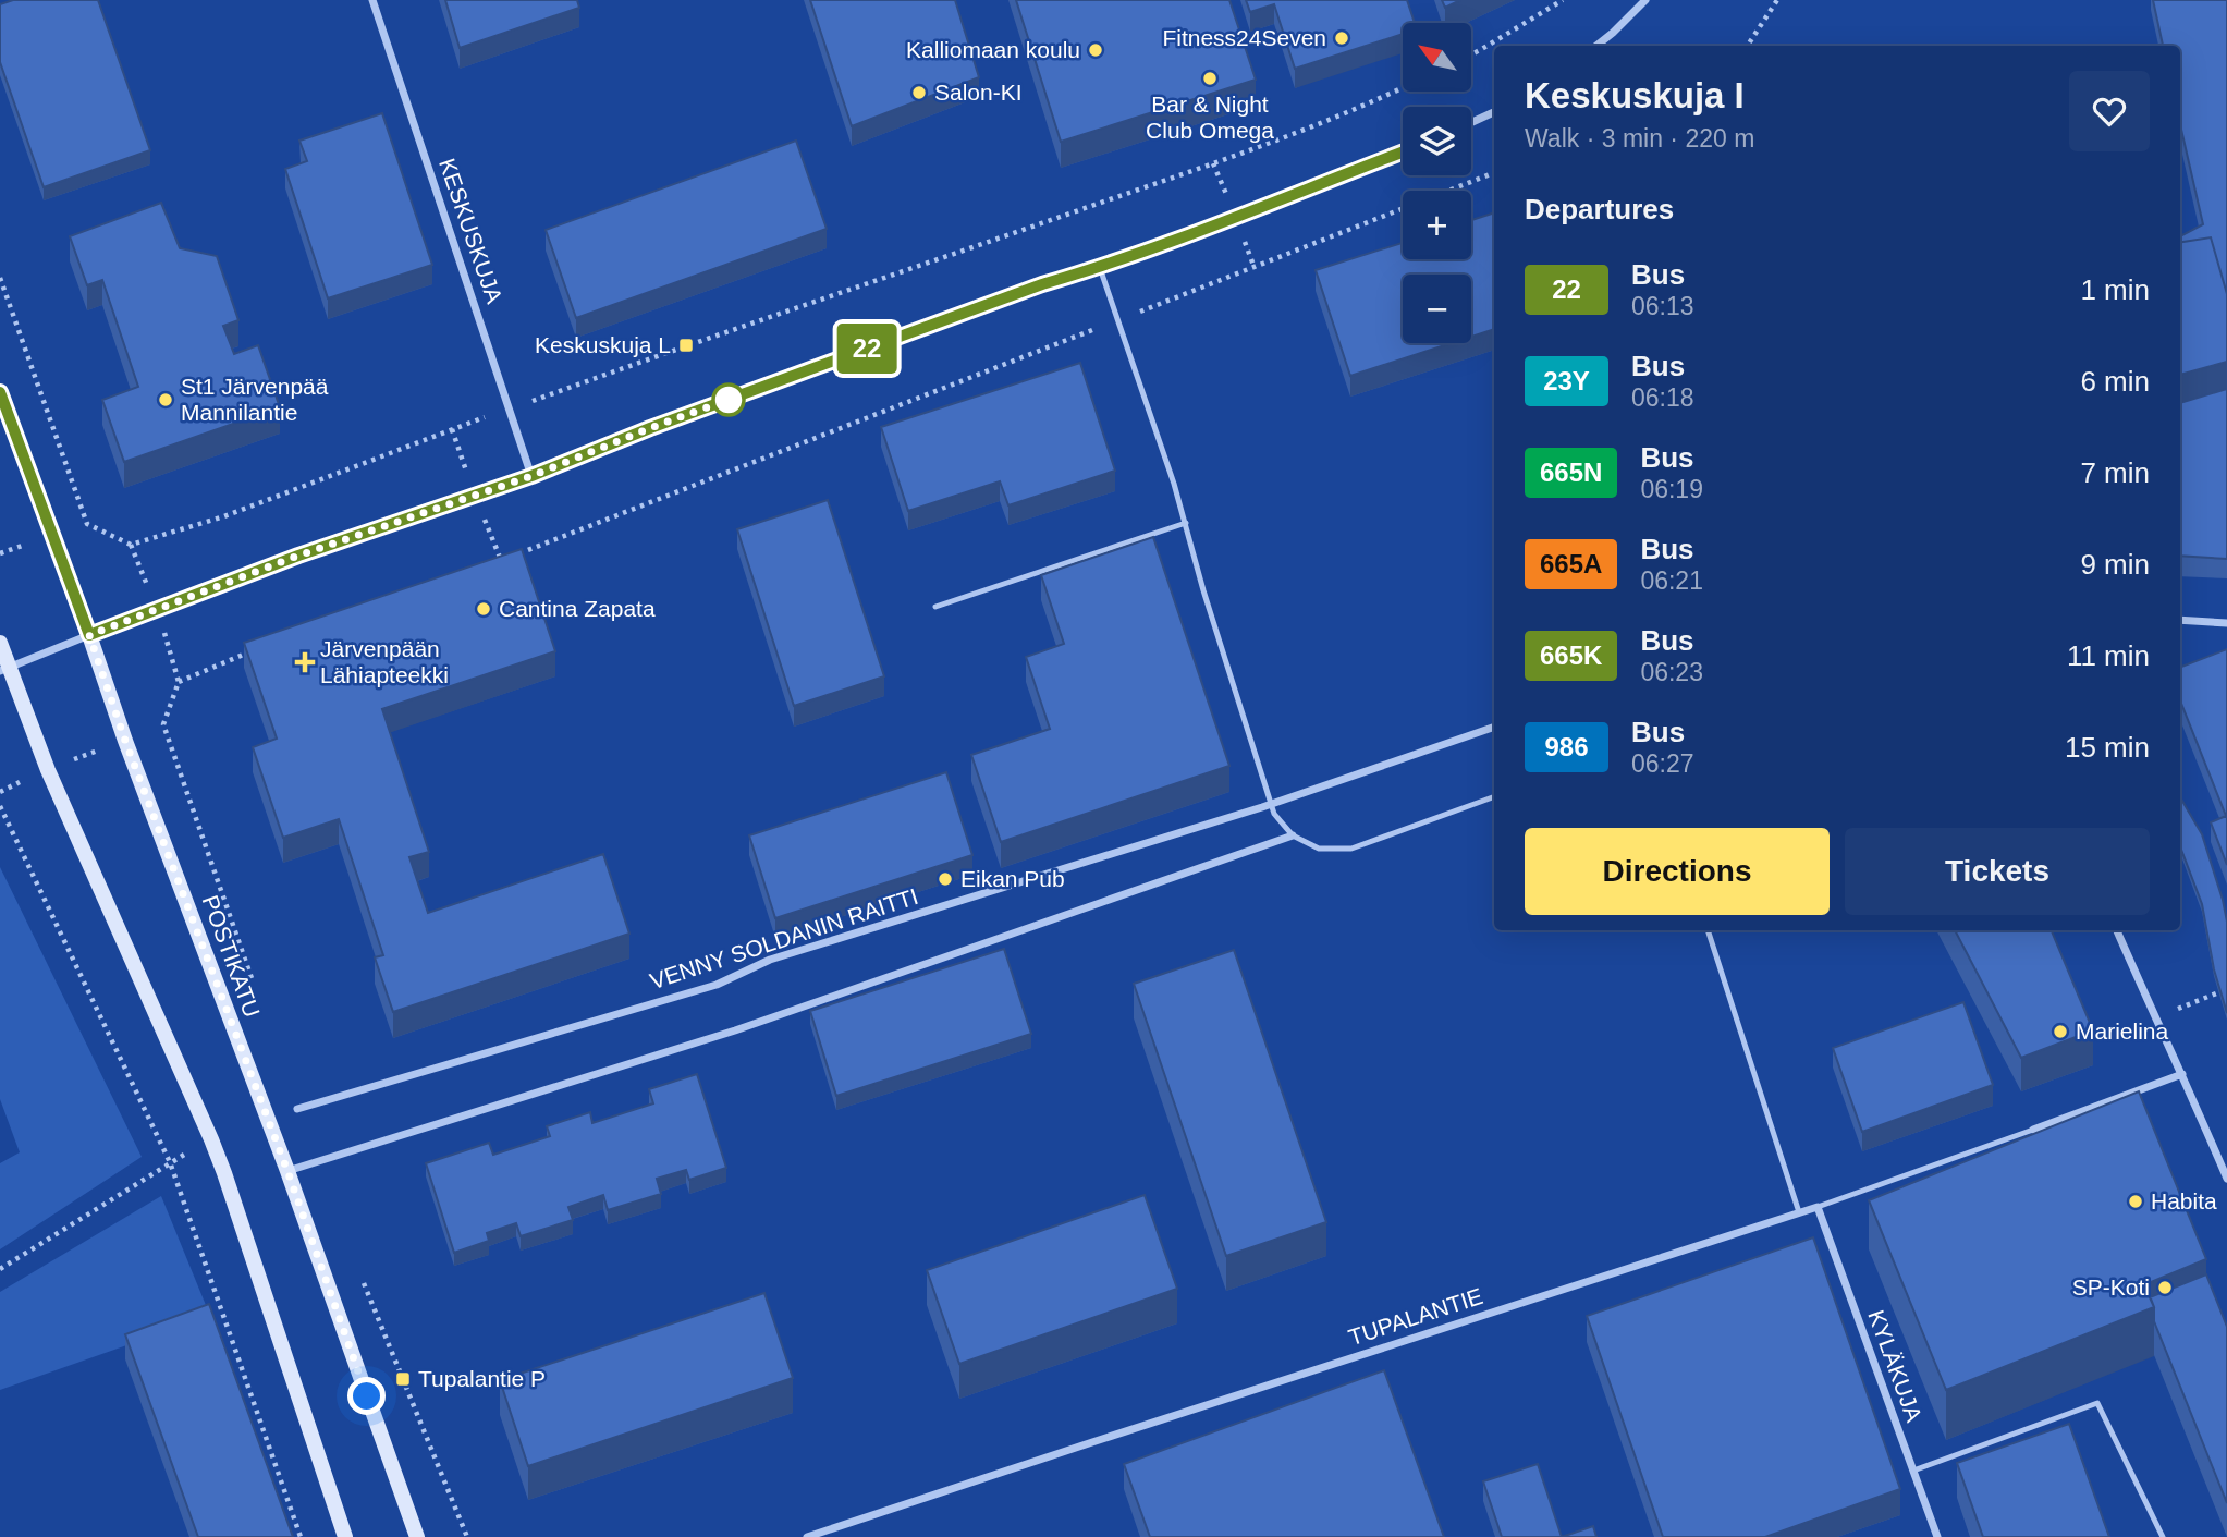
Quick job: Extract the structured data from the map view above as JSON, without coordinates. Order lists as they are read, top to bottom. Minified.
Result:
{"streets":{"street":["KESKUSKUJA","VENNY SOLDANIN RAITTI","POSTIKATU","TUPALANTIE","KYLÄKUJA"]},"crossings":[["TUPALANTIE","KYLÄKUJA"]],"places":{"other":["Fitness24Seven","Kalliomaan koulu","Bar & Night Club Omega","Salon-KI","St1 Järvenpää Mannilantie","Cantina Zapata","Eikan Pub","Marielina","Habita","SP-Koti"],"transit":["Keskuskuja L","Tupalantie P"],"health":["Järvenpään Lähiapteekki"]},"lines":["bus line 22"],"north":"top left","page":{"on_map":"22","map_buttons":["+","−"],"heading":[["Keskuskuja I","Walk · 3 min · 220 m"],"Departures"],"list":[{"mark":"22","name":"Bus","note":"06:13","value":"1 min"},{"mark":"23Y","name":"Bus","note":"06:18","value":"6 min"},{"mark":"665N","name":"Bus","note":"06:19","value":"7 min"},{"mark":"665A","name":"Bus","note":"06:21","value":"9 min"},{"mark":"665K","name":"Bus","note":"06:23","value":"11 min"},{"mark":"986","name":"Bus","note":"06:27","value":"15 min"}],"buttons":["Directions","Tickets"]}}
